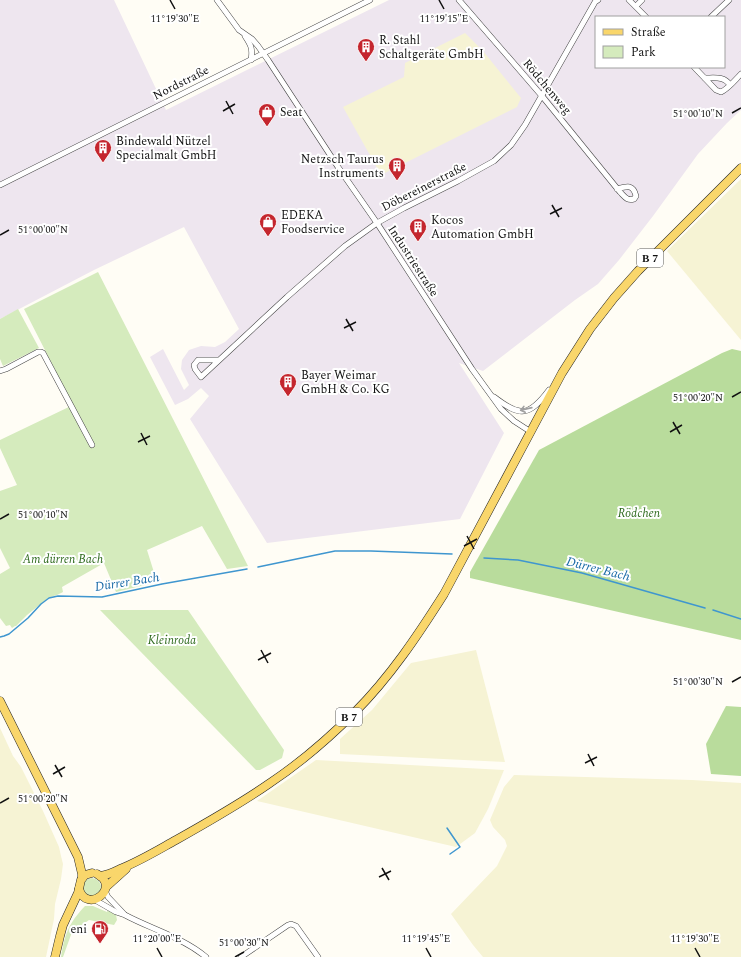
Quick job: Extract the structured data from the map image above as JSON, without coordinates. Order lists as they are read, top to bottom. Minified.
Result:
{"streets":{"main road":["B 7"],"street":["Nordstraße","Rödchenweg","Döbereinerstraße","Industriestraße"]},"crossings":[["Nordstraße","Industriestraße"],["Rödchenweg","Döbereinerstraße"],["Döbereinerstraße","Industriestraße"],["B 7","Industriestraße"]],"water":["Dürrer Bach"],"parks":["Rödchen","Am dürren Bach","Kleinroda"],"places":{"building":["R. Stahl Schaltgeräte GmbH","Bindewald Nützel Specialmalt GmbH","Netzsch Taurus Instruments","Kocos Automation GmbH","Bayer Weimar GmbH & Co. KG"],"shop":["Seat","EDEKA Foodservice"],"fuel station":["eni"]},"legend":["Straße","Park"],"coordinates":["11°19'30\"E","11°19'15\"E","51°00'10\"N","51°00'00\"N","51°00'20\"N","51°00'30\"N","11°20'00\"E","11°19'45\"E"]}
